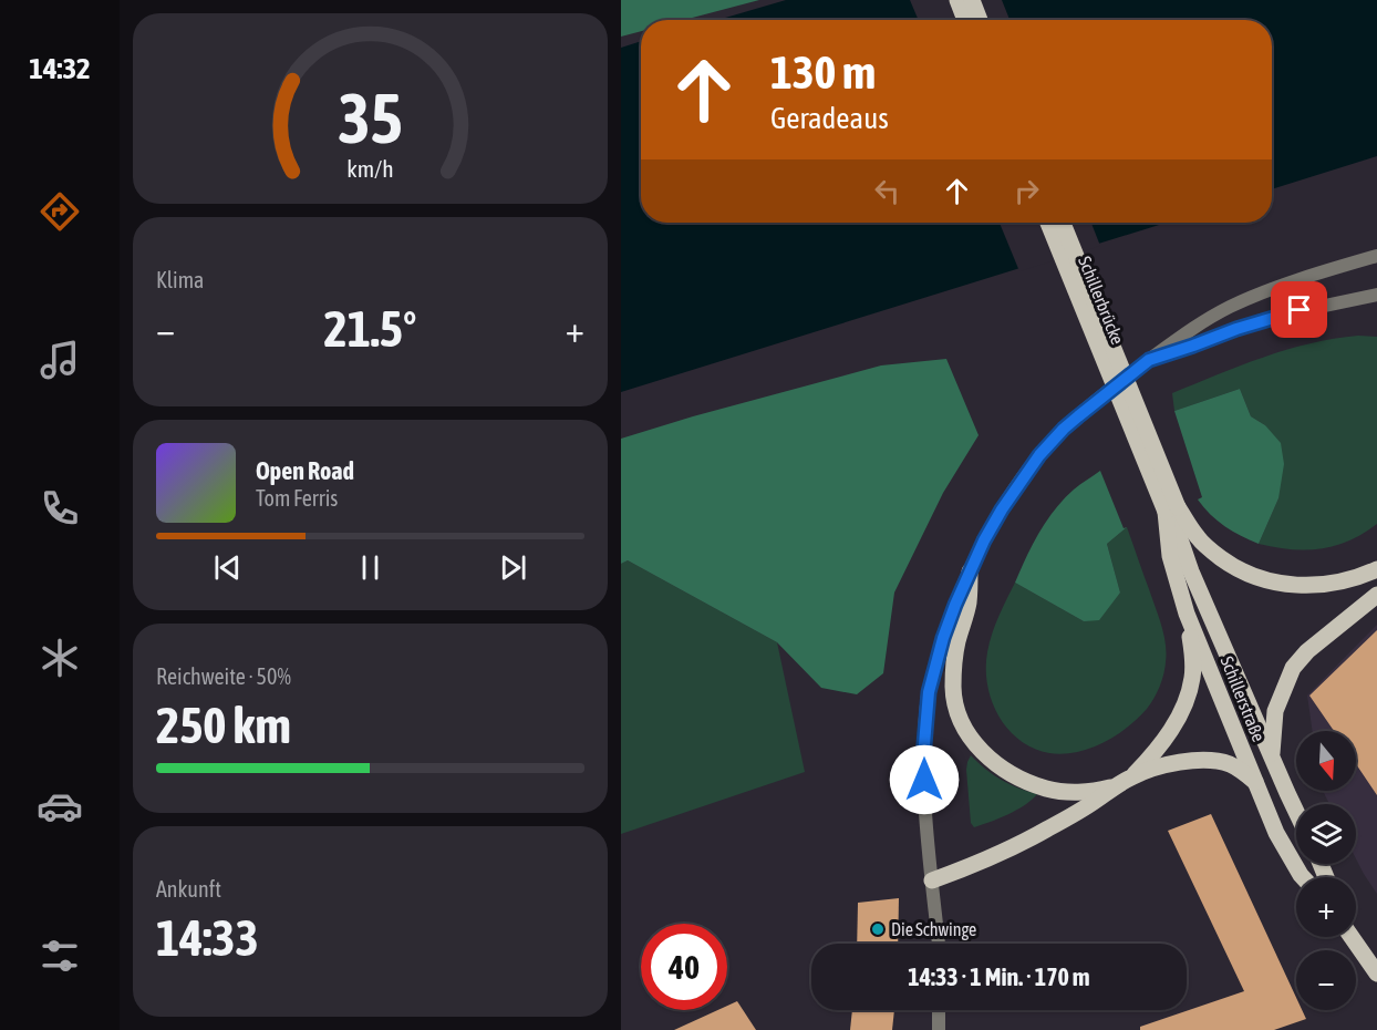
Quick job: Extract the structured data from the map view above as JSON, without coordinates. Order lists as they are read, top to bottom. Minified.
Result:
{"streets":{"main road":["Schillerbrücke","Schillerstraße"]},"crossings":[["Schillerbrücke","Schillerstraße"]],"places":["Die Schwinge"],"north":"bottom","page":{"tabs":"14:32","turn":["130 m","Geradeaus"],"tile":["Klima",["Reichweite · 50%","250 km"],["Ankunft","14:33"]],"heat":["−","21.5°","+"],"song":["Open Road","Tom Ferris"],"map_buttons":["+","−"],"limit":"40","trip":"14:33 · 1 Min. · 170 m","gauge":["35","km/h"]}}
